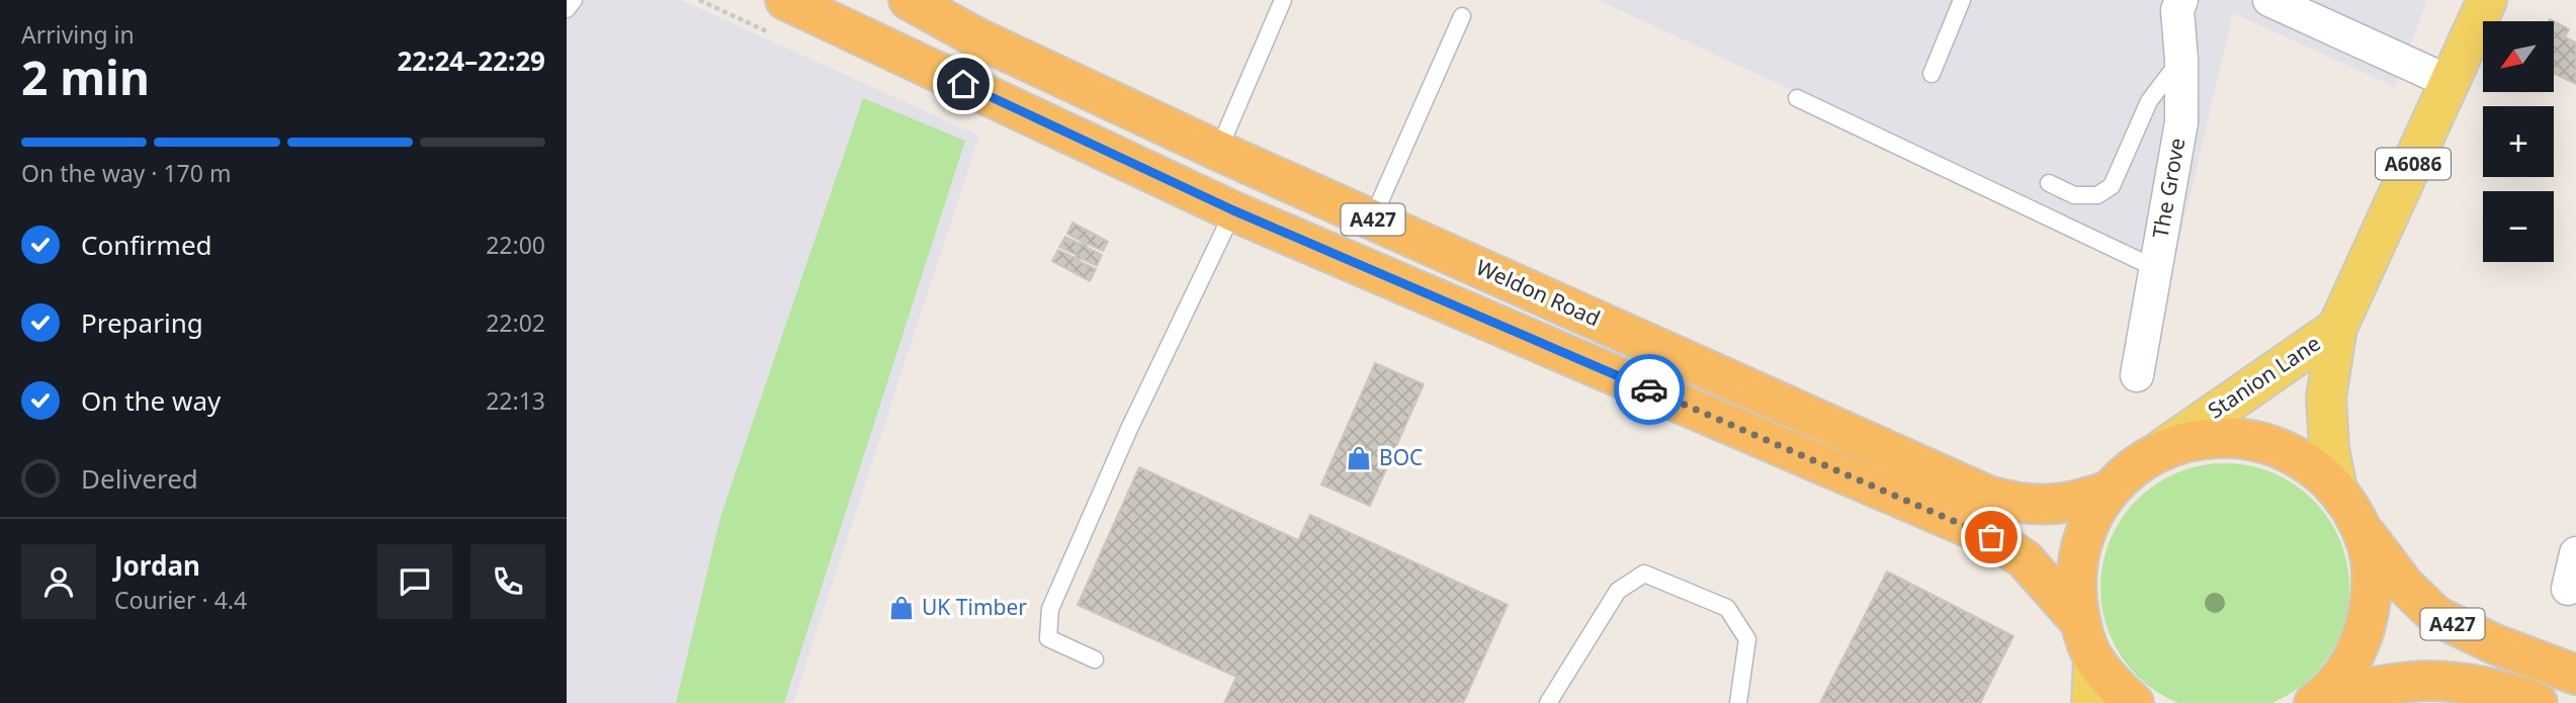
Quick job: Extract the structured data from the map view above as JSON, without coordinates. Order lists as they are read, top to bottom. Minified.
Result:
{"streets":{"highway":["A427","Weldon Road"],"main road":["A6086","Stanion Lane"],"street":["The Grove"]},"crossings":[["A6086","Stanion Lane"],["A427","Weldon Road"],["A427","Stanion Lane"]],"places":{"shop":["BOC","UK Timber"]},"north":"bottom left","page":{"heading":["2 min","Arriving in","22:24–22:29"],"panel":["Jordan","Courier · 4.4"],"map_buttons":["+","−"],"bar":"On the way · 170 m","list":[["Confirmed","22:00"],["Preparing","22:02"],["On the way","22:13"],"Delivered"]}}
